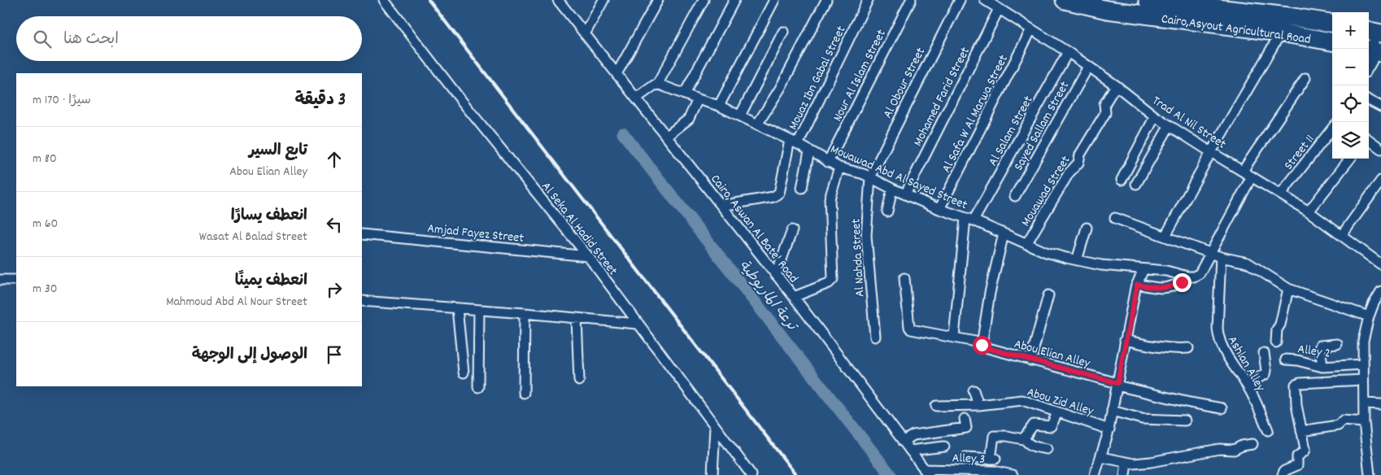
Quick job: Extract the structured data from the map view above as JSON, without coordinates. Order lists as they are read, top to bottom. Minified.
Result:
{"streets":{"highway":["Cairo,Asyout Agricultural Road"],"street":["Nour Al Islam Street","Mouaz Ibn Gabal Street","Al Obour Street","Mohamed Farid Street","Al Safa W Al Marwa Street","Trad Al Nil Street","Sayed Sallam Street","Al Salam Street","Street 11","Mouawad Abd Al Sayed Street","Mouawad Street","Al Seka Al Hadid Street","Cairo, Aswan Al Bate' Road","Amjad Fayez Street","Al Nahda Street","Alley 2","Abou Elian Alley","Ashlan Alley","Abou Zid Alley","Alley 3"]},"crossings":[["Nour Al Islam Street","Mouawad Abd Al Sayed Street"],["Mouaz Ibn Gabal Street","Mouawad Abd Al Sayed Street"],["Mouaz Ibn Gabal Street","Cairo, Aswan Al Bate' Road"],["Al Obour Street","Mouawad Abd Al Sayed Street"],["Al Obour Street","Al Nahda Street"],["Mohamed Farid Street","Trad Al Nil Street"],["Mohamed Farid Street","Mouawad Abd Al Sayed Street"],["Al Safa W Al Marwa Street","Trad Al Nil Street"],["Al Safa W Al Marwa Street","Mouawad Abd Al Sayed Street"],["Trad Al Nil Street","Sayed Sallam Street"],["Trad Al Nil Street","Al Salam Street"],["Trad Al Nil Street","Street 11"],["Trad Al Nil Street","Mouawad Street"],["Al Salam Street","Mouawad Abd Al Sayed Street"],["Mouawad Abd Al Sayed Street","Mouawad Street"],["Mouawad Abd Al Sayed Street","Al Nahda Street"],["Al Seka Al Hadid Street","Amjad Fayez Street"],["Cairo, Aswan Al Bate' Road","Alley 3"]],"water":["ترعة الماريوطية"],"page":{"map_buttons":["+","−"],"search":"ابحث هنا","heading":["3 دقيقة","سيرًا · 170 m"],"list":[["تابع السير","Abou Elian Alley","80 m"],["انعطف يسارًا","Wasat Al Balad Street","60 m"],["انعطف يمينًا","Mahmoud Abd Al Nour Street","30 m"],"الوصول إلى الوجهة"]}}
